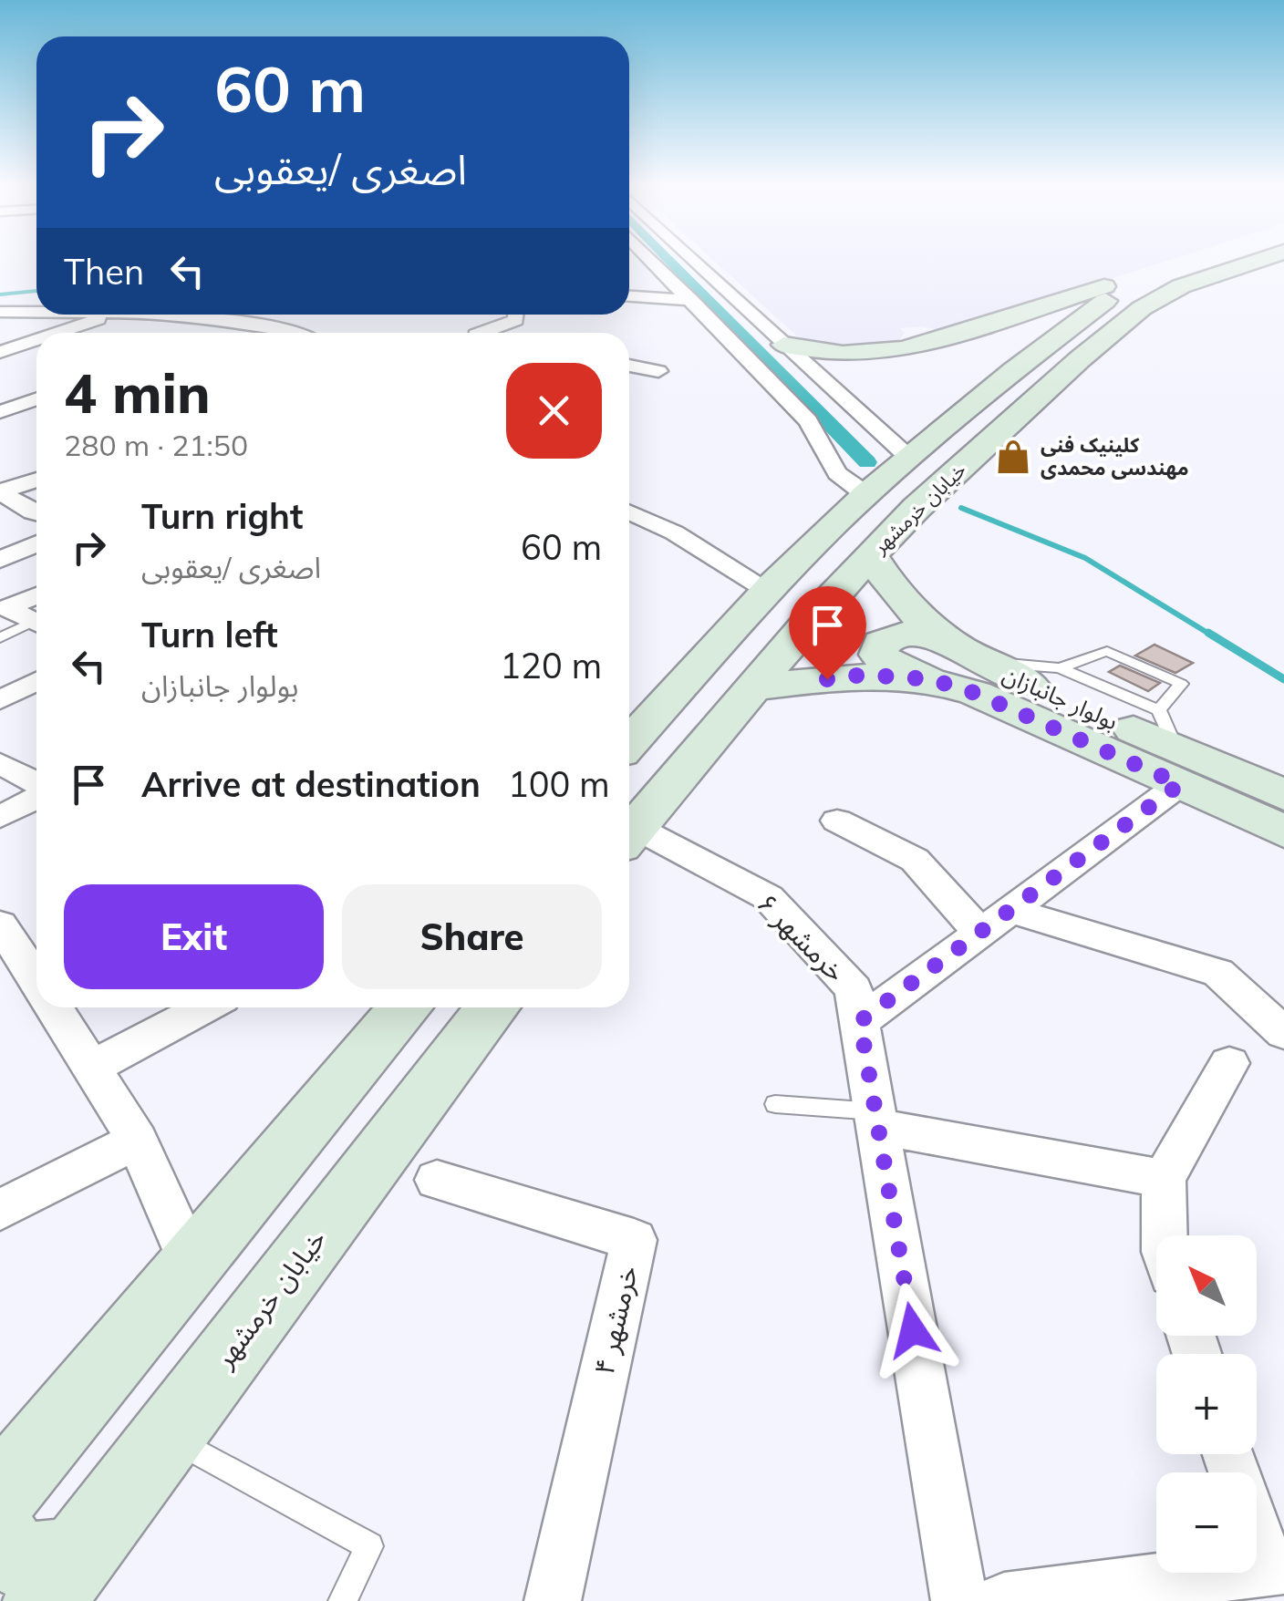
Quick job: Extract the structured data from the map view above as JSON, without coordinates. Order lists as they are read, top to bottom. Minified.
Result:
{"streets":{"main road":["خیابان خرمشهر","بولوار جانبازان"],"street":["خرمشهر ۶","خرمشهر ۴"]},"crossings":[["خیابان خرمشهر","بولوار جانبازان"]],"places":{"shop":["کلینیک فنی مهندسی محمدی"]},"north":"top left","page":{"turn":["60 m","اصغری /یعقوبی"],"then":"Then","heading":["4 min","280 m · 21:50"],"list":[{"name":"Turn right","note":"اصغری /یعقوبی","value":"60 m"},{"name":"Turn left","note":"بولوار جانبازان","value":"120 m"},{"name":"Arrive at destination","value":"100 m"}],"buttons":["Exit","Share"],"map_buttons":["+","−"]}}
